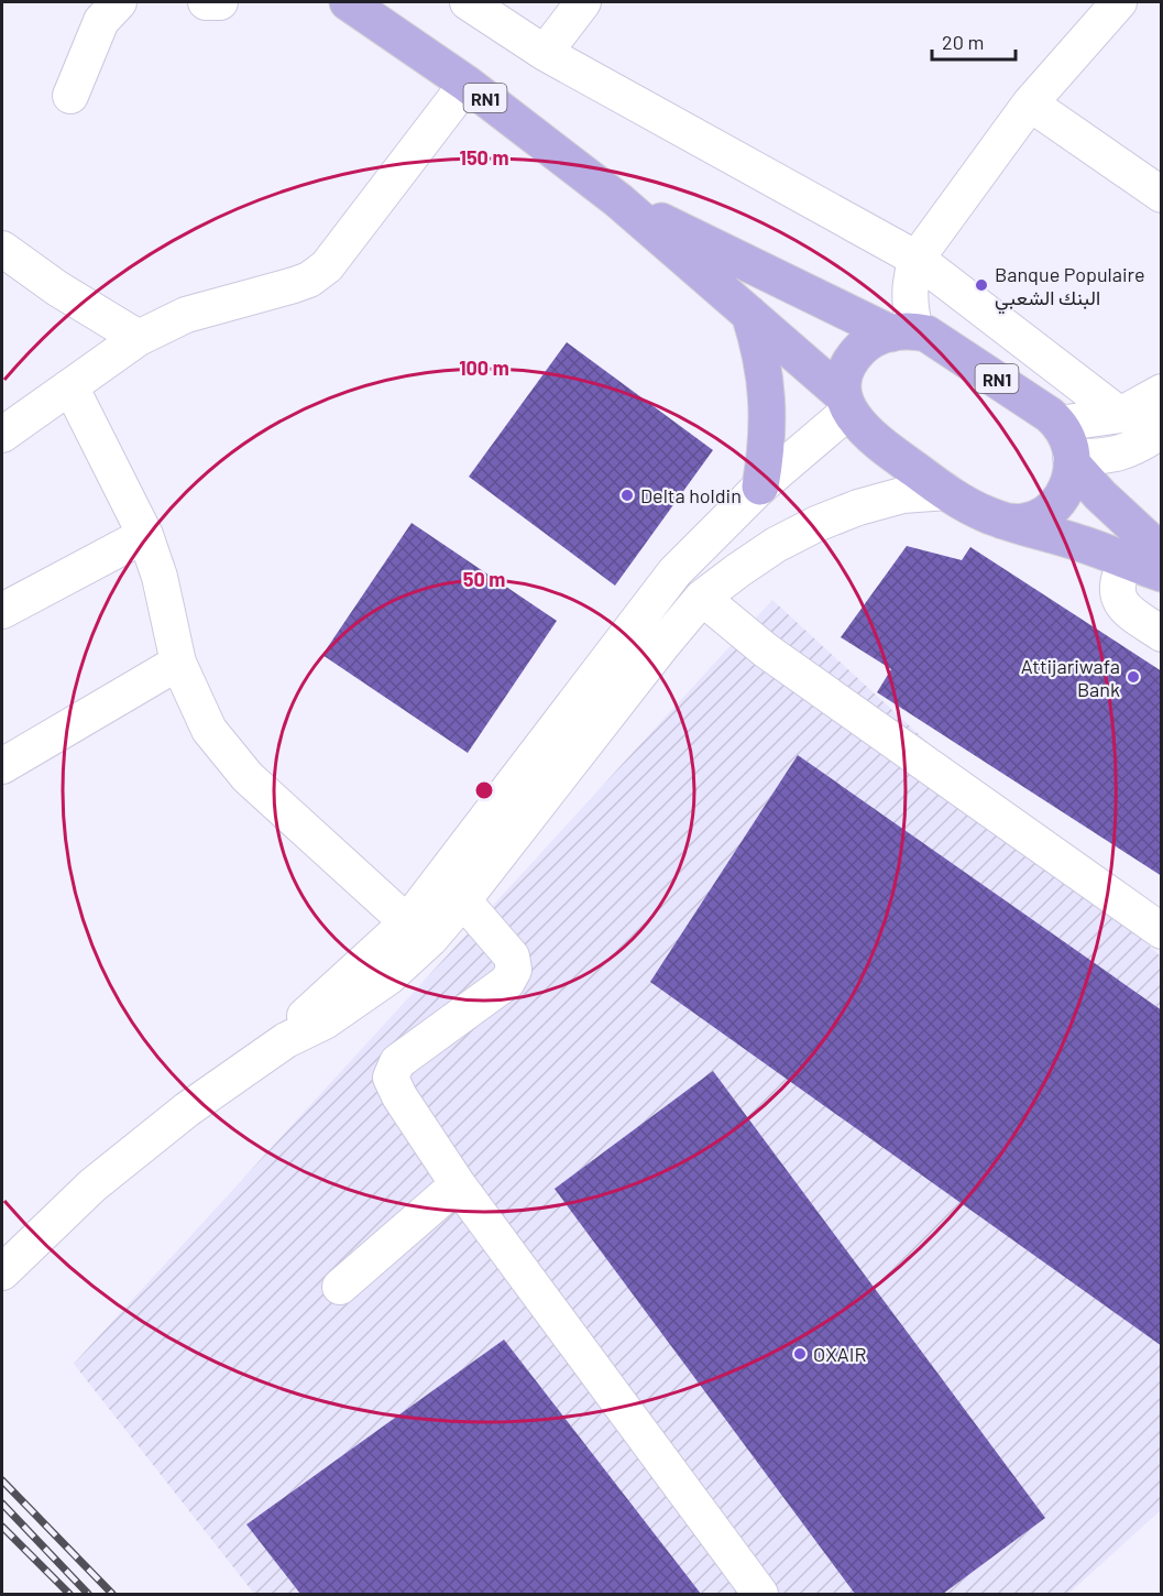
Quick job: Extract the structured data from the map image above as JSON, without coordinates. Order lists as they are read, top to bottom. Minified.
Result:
{"streets":{"main road":["RN1"]},"places":["Banque Populaire البنك الشعبي","Delta holdin","Attijariwafa Bank","OXAIR"],"scale_bar":"20 m","rings":["150 m","100 m","50 m"]}
